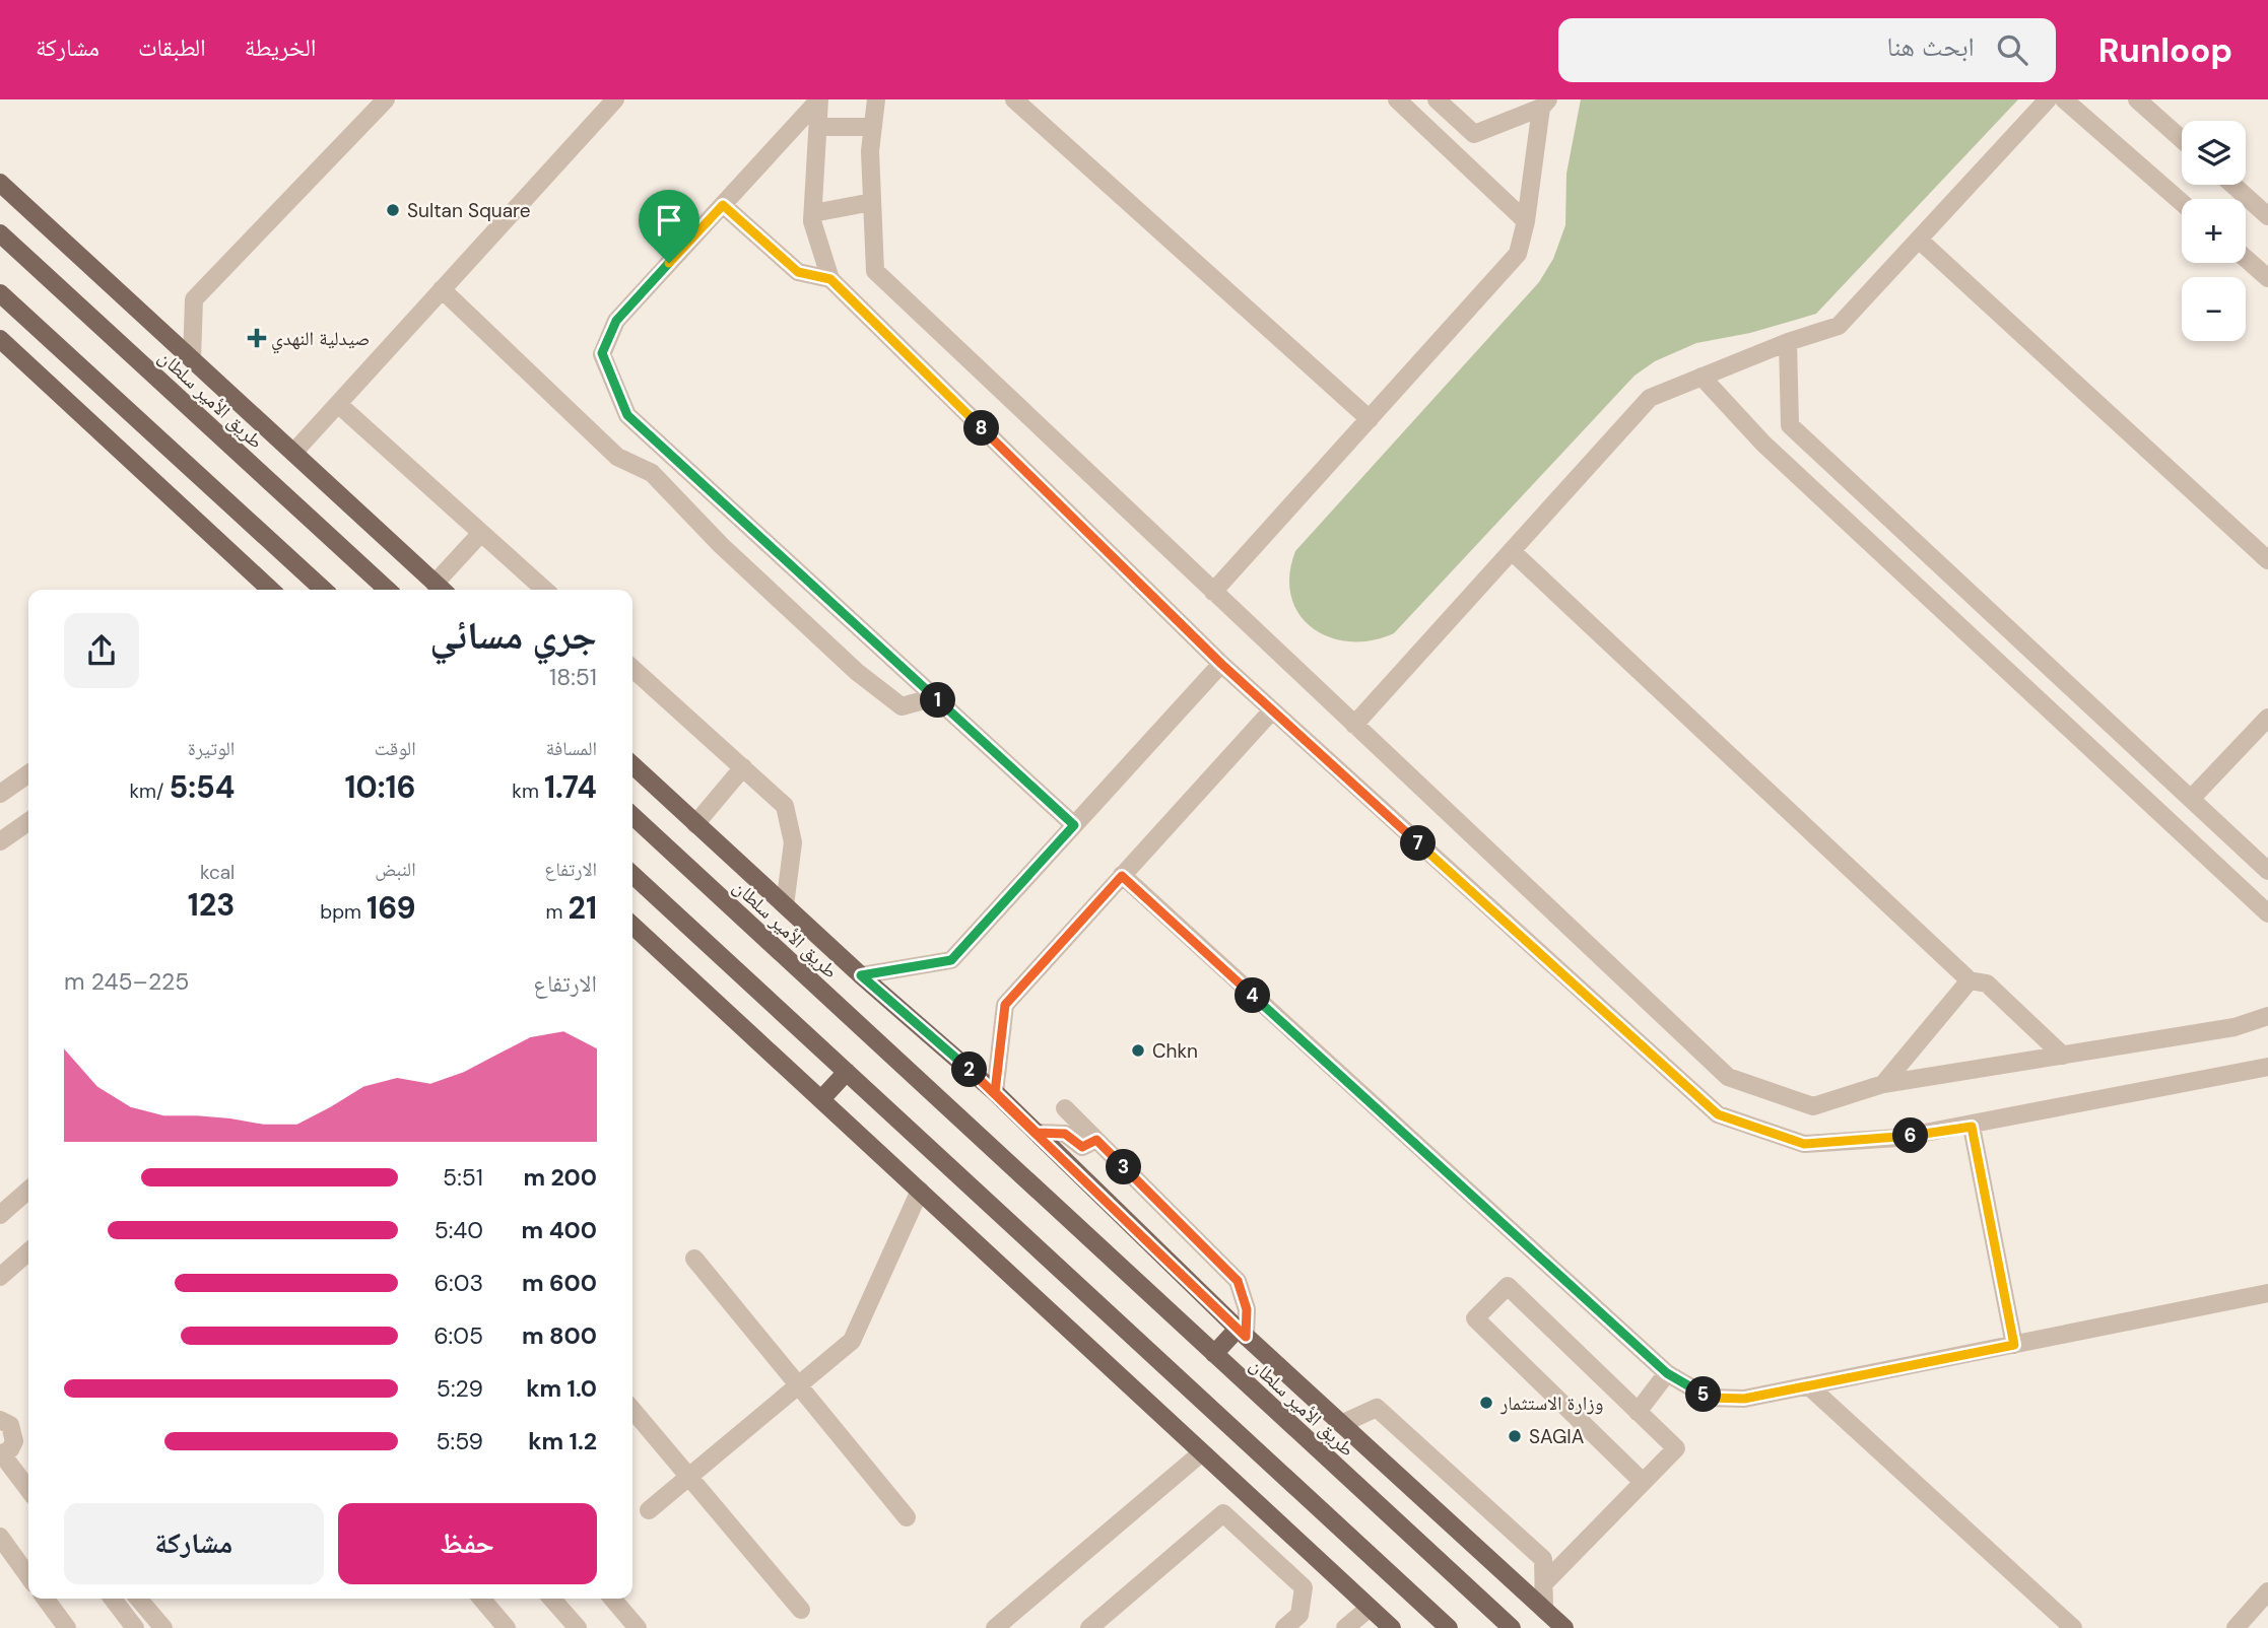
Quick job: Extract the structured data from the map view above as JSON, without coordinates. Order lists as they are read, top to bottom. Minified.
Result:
{"streets":{"main road":["طريق الأمير سلطان"]},"places":{"other":["Sultan Square","Chkn","وزارة الاستثمار","SAGIA"],"health":["صيدلية النهدي"]},"page":{"header":"Runloop","search":"ابحث هنا","nav":["الخريطة","الطبقات","مشاركة"],"map_buttons":["+","−"],"pins":["8","1","7","4","2","6","3","5"],"heading":["جري مسائي","18:51"],"stats":[["المسافة","1.74 km"],["الوقت","10:16"],["الوتيرة","5:54 /km"],["الارتفاع","21 m"],["النبض","169 bpm"],["kcal","123"]],"chart":["الارتفاع","225–245 m"],"list":[{"name":"200 m","note":"5:51"},{"name":"400 m","note":"5:40"},{"name":"600 m","note":"6:03"},{"name":"800 m","note":"6:05"},{"name":"1.0 km","note":"5:29"},{"name":"1.2 km","note":"5:59"}],"buttons":["حفظ","مشاركة"]}}
